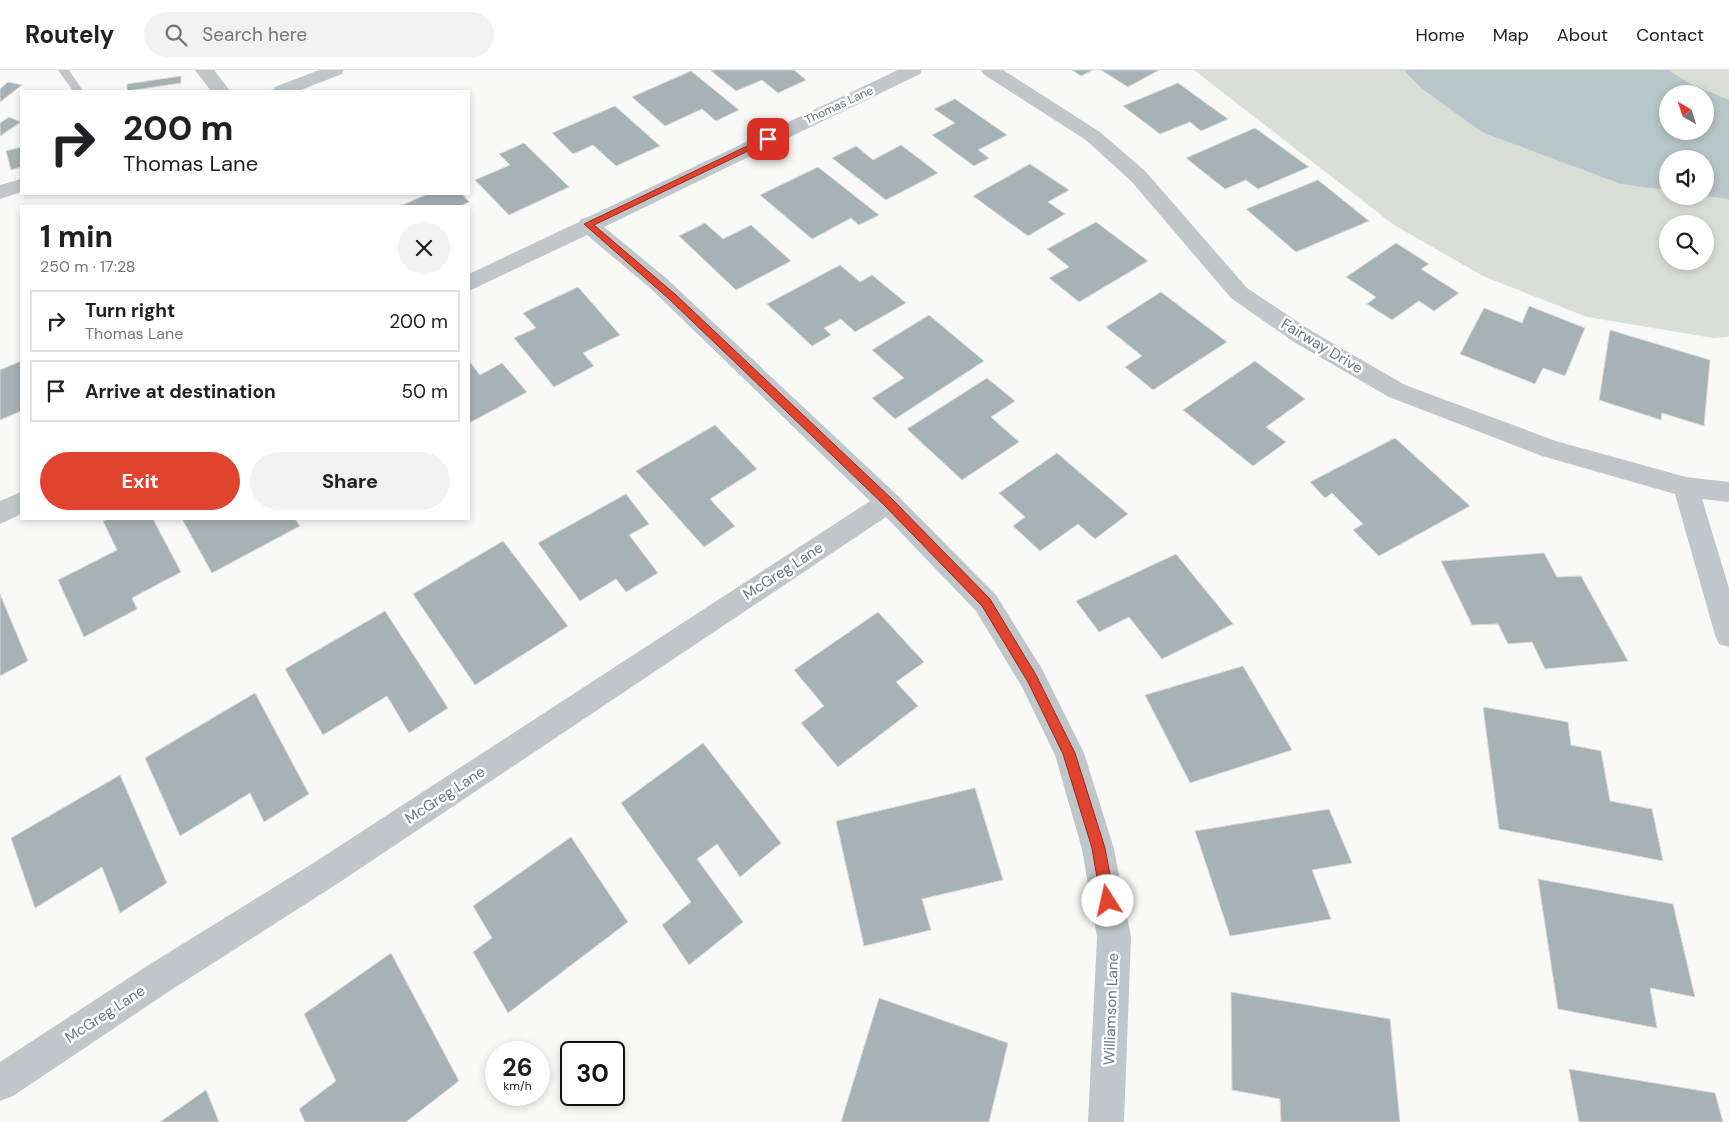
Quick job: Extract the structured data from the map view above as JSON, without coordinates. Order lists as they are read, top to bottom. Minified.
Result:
{"streets":{"street":["Thomas Lane","Fairway Drive","McGreg Lane","Williamson Lane"]},"crossings":[["Thomas Lane","Williamson Lane"],["McGreg Lane","Williamson Lane"]],"north":"top left","page":{"header":"Routely","search":"Search here","nav":["Home","Map","About","Contact"],"turn":["200 m","Thomas Lane"],"heading":["1 min","250 m · 17:28"],"list":[{"name":"Turn right","note":"Thomas Lane","value":"200 m"},{"name":"Arrive at destination","value":"50 m"}],"buttons":["Exit","Share"],"speed":"26 km/h","limit":"30"}}
